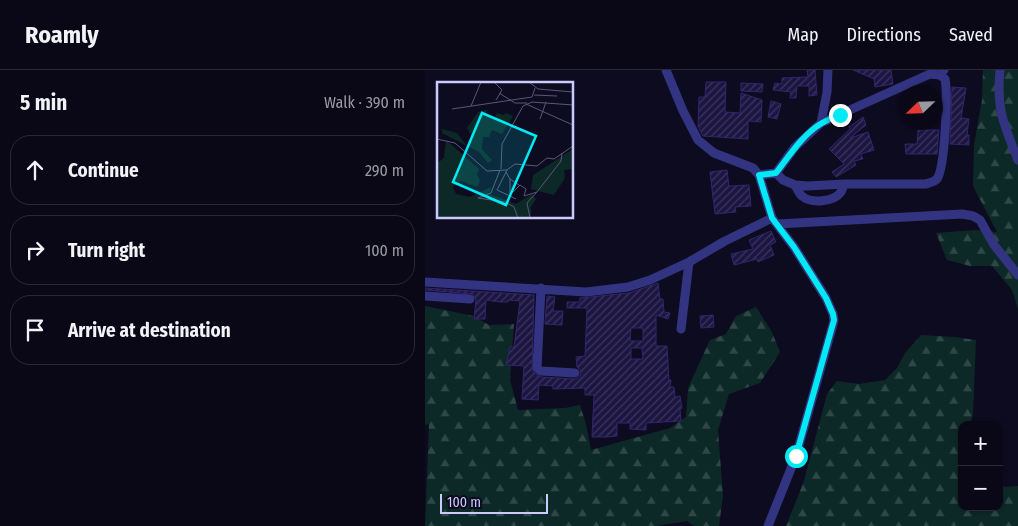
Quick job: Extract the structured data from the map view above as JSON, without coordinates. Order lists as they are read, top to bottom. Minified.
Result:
{"scale_bar":"100 m","north":"bottom left","page":{"header":"Roamly","nav":["Map","Directions","Saved"],"heading":["5 min","Walk · 390 m"],"list":[["Continue","290 m"],["Turn right","100 m"],"Arrive at destination"],"map_buttons":["+","−"],"scale":"100 m"}}
